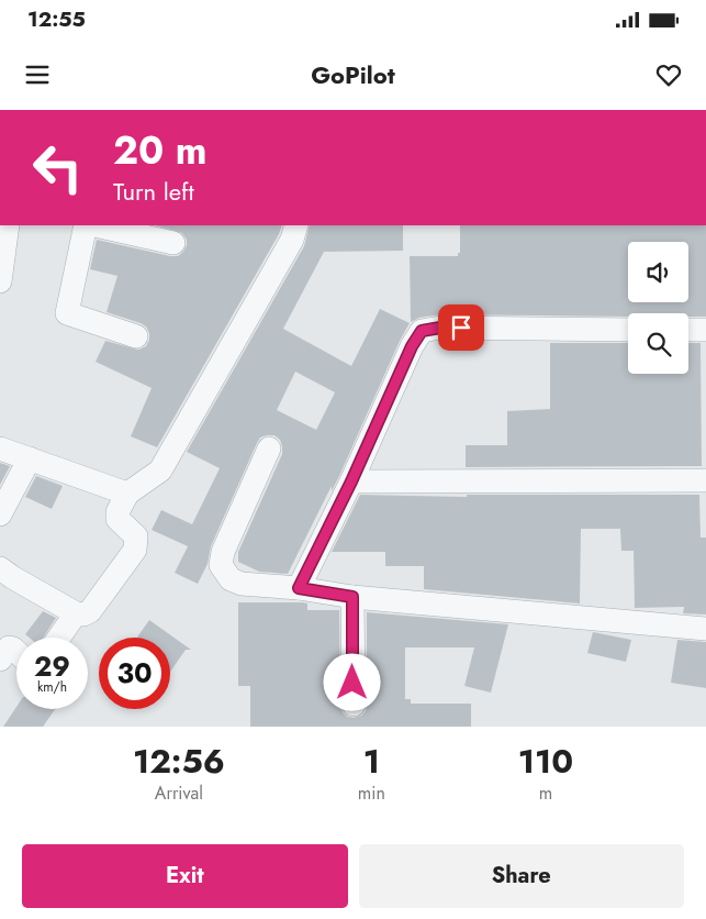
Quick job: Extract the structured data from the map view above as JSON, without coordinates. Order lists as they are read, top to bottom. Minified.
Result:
{"page":{"status":"12:55","header":"GoPilot","turn":["20 m","Turn left"],"speed":"29 km/h","limit":"30","eta":["12:56","Arrival","1","min","110","m"],"buttons":["Exit","Share"]}}
